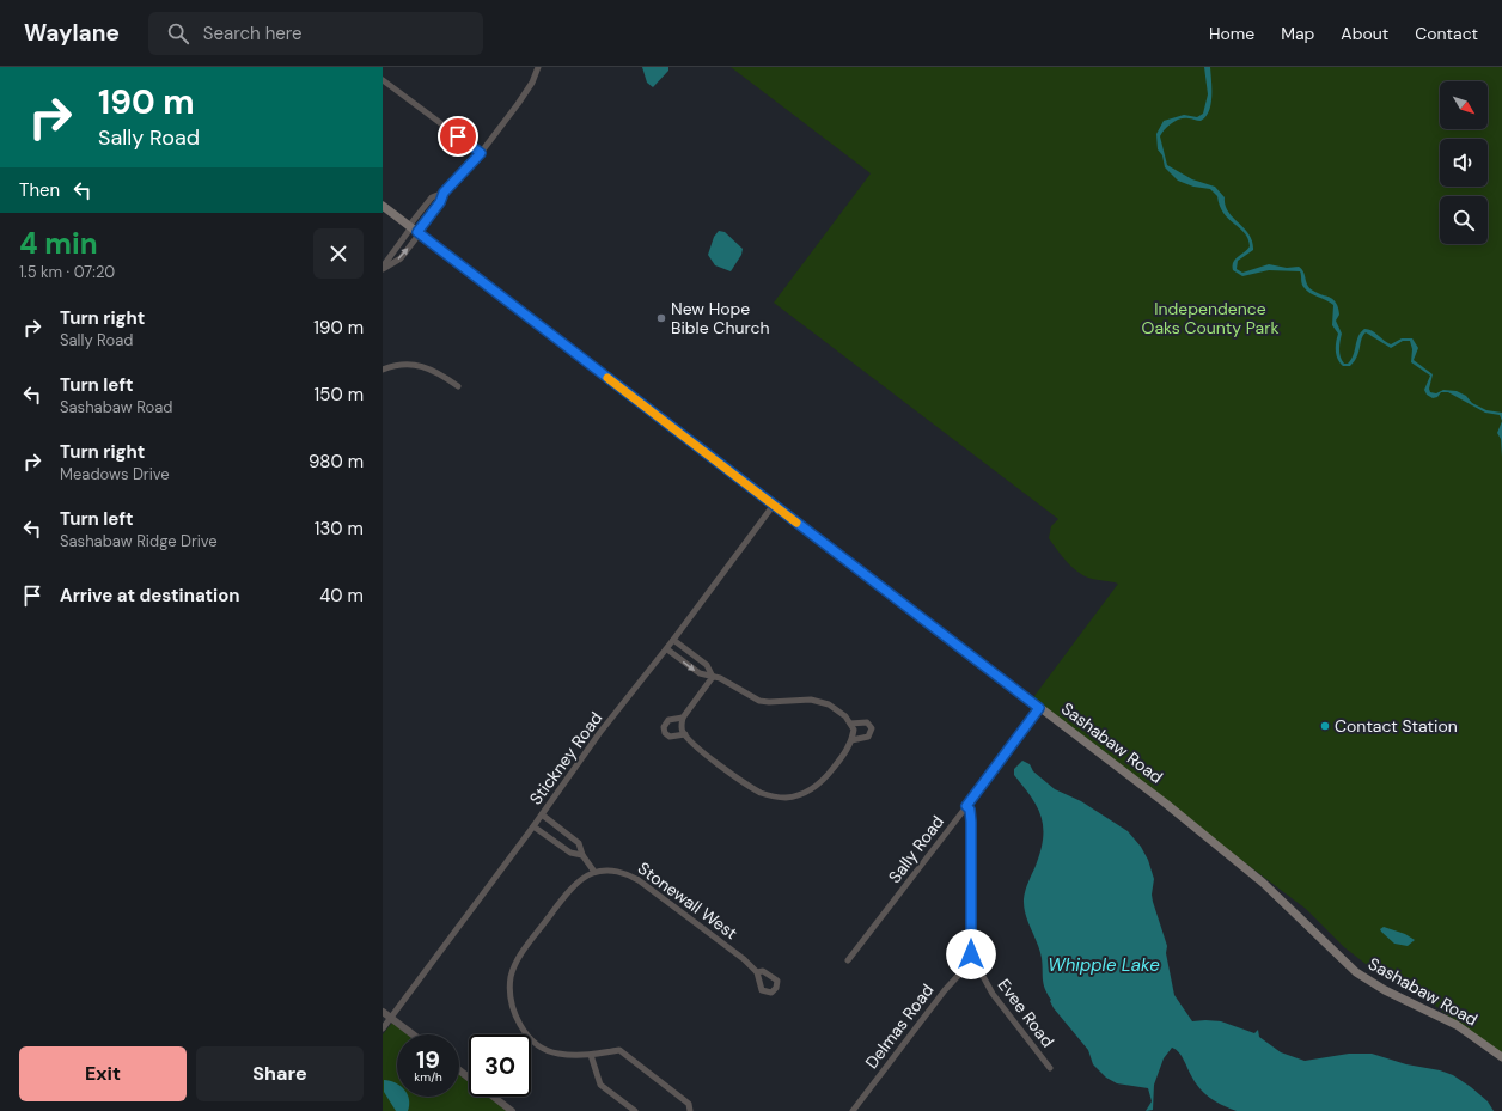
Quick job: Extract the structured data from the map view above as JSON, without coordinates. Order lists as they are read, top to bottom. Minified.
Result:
{"streets":{"main road":["Sashabaw Road"],"street":["Stickney Road","Sally Road","Stonewall West","Evee Road","Delmas Road"]},"crossings":[["Sashabaw Road","Stickney Road"],["Sashabaw Road","Sally Road"],["Sally Road","Evee Road"],["Evee Road","Delmas Road"]],"water":["Whipple Lake"],"parks":["Independence Oaks County Park"],"places":["New Hope Bible Church","Contact Station"],"north":"bottom right","page":{"header":"Waylane","search":"Search here","nav":["Home","Map","About","Contact"],"turn":["190 m","Sally Road"],"then":"Then","heading":["4 min","1.5 km · 07:20"],"list":[{"name":"Turn right","note":"Sally Road","value":"190 m"},{"name":"Turn left","note":"Sashabaw Road","value":"150 m"},{"name":"Turn right","note":"Meadows Drive","value":"980 m"},{"name":"Turn left","note":"Sashabaw Ridge Drive","value":"130 m"},{"name":"Arrive at destination","value":"40 m"}],"speed":"19 km/h","limit":"30","buttons":["Exit","Share"]}}
